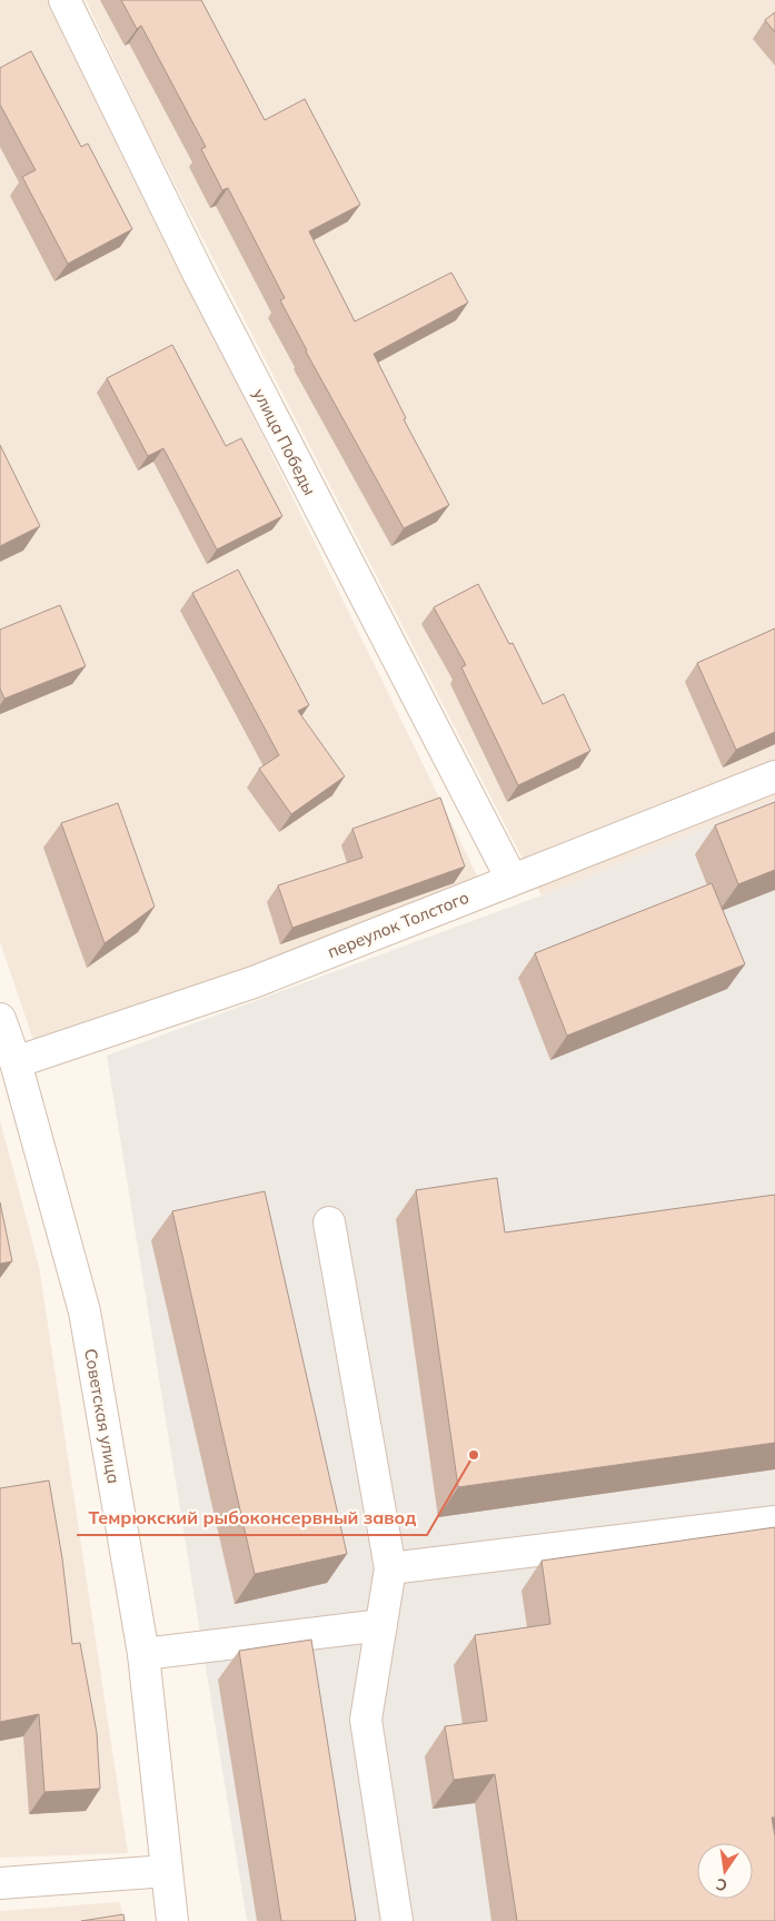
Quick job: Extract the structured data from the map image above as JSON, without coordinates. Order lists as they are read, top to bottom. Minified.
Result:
{"streets":{"street":["улица Победы","переулок Толстого","Советская улица"]},"crossings":[["улица Победы","переулок Толстого"],["переулок Толстого","Советская улица"]],"places":["Темрюкский рыбоконсервный завод"],"north":"bottom"}
